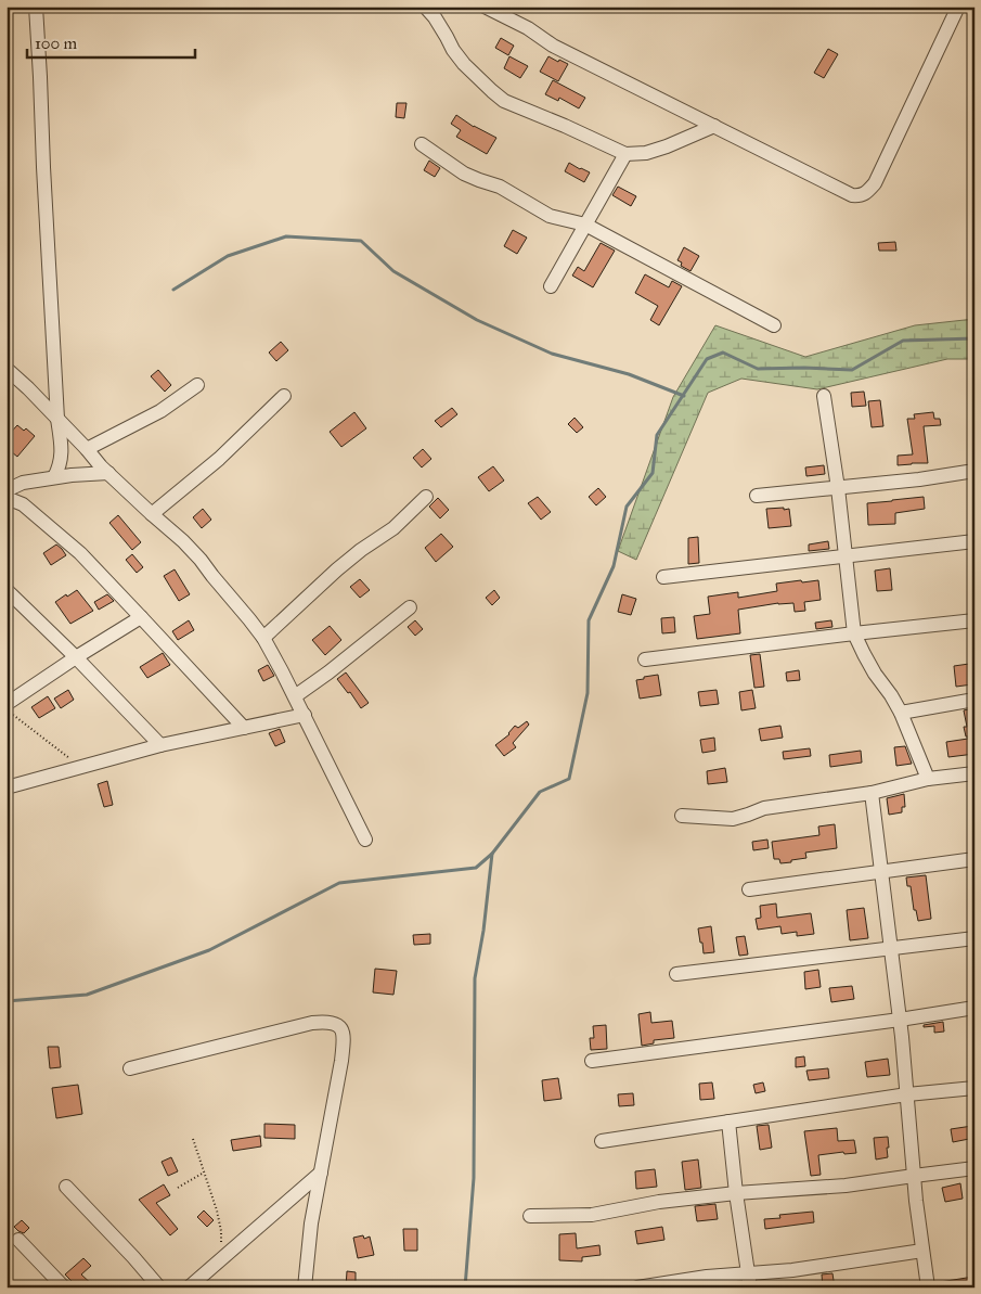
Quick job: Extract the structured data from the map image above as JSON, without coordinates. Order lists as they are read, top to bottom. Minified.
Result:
{"scale_bar":"100 m"}
